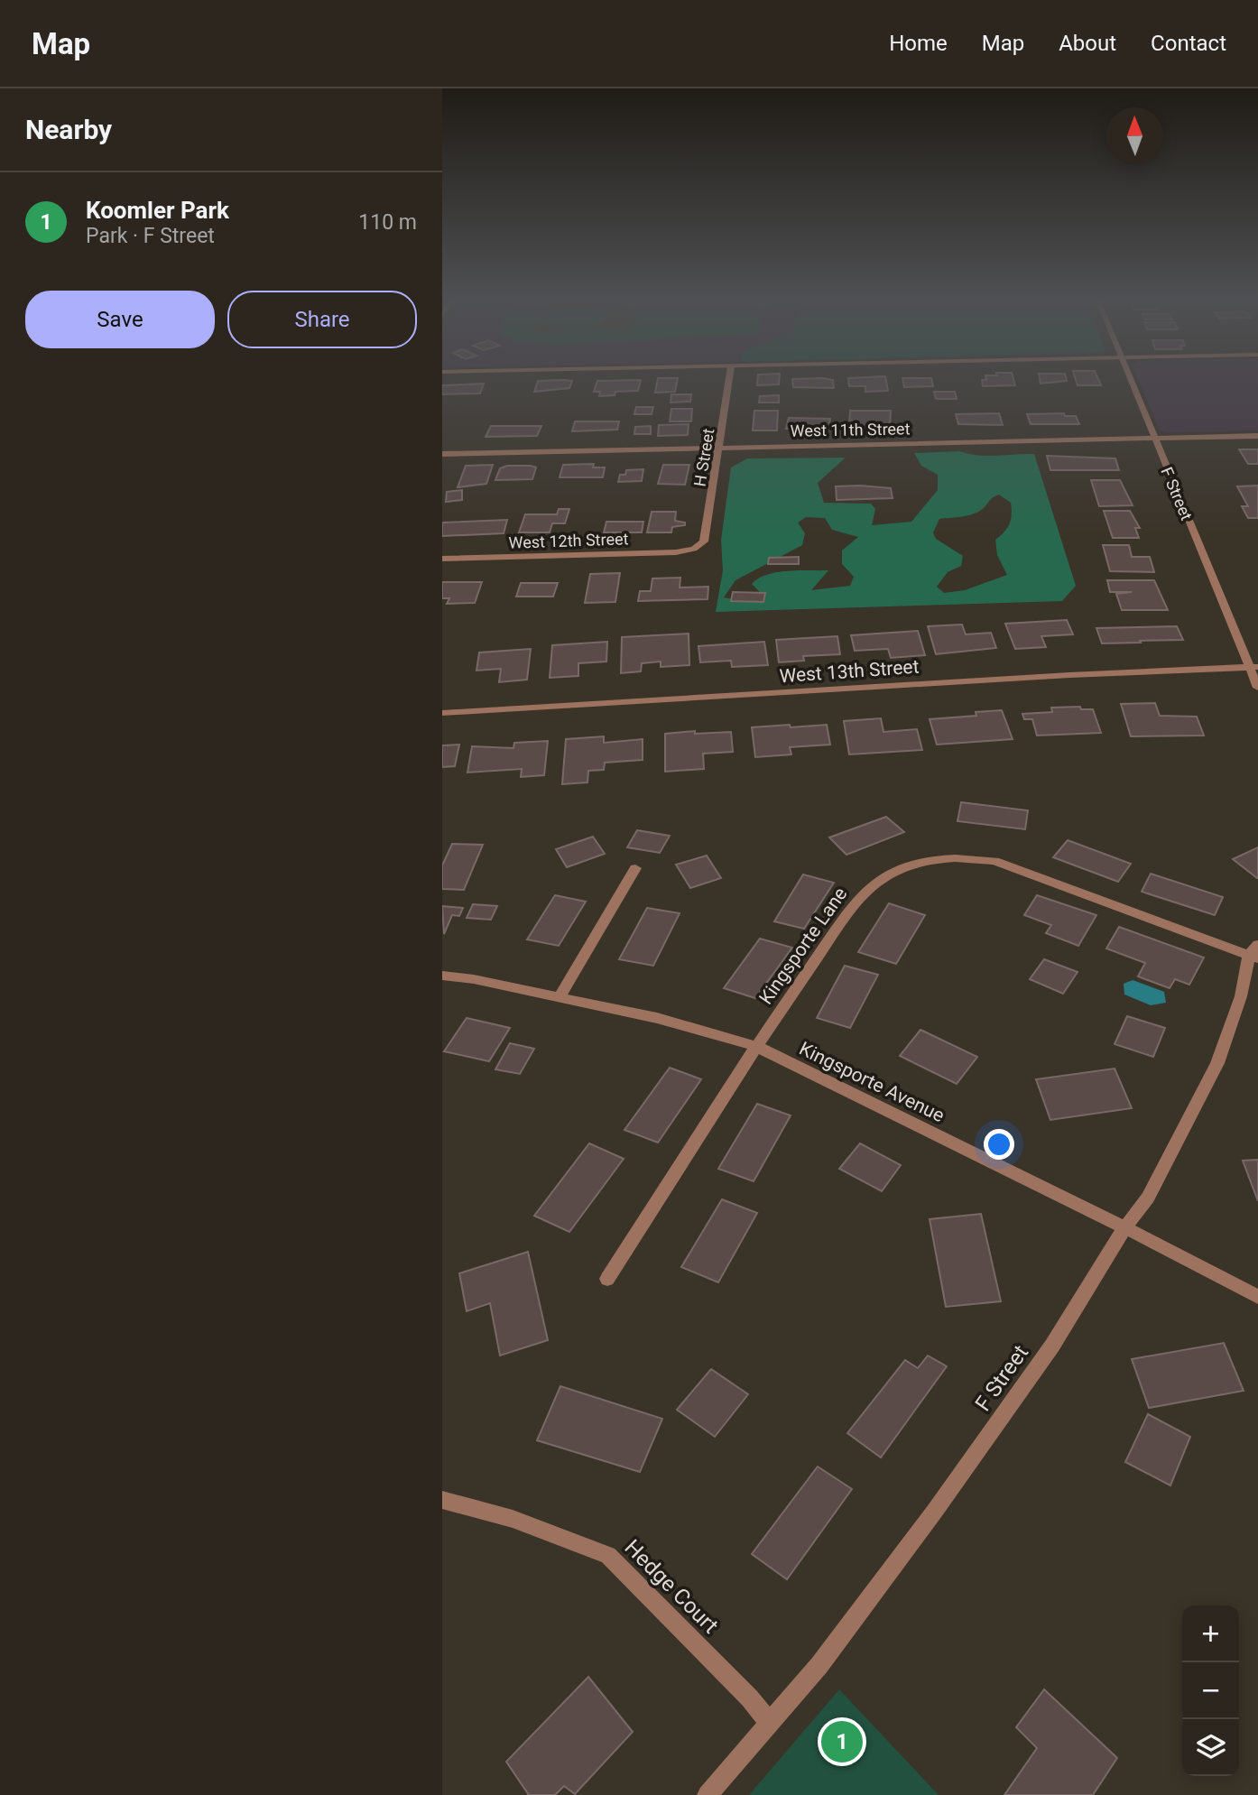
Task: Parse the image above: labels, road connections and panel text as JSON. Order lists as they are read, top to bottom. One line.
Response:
{"streets":{"street":["West 11th Street","H Street","F Street","West 12th Street","West 13th Street","Kingsporte Lane","Kingsporte Avenue","Hedge Court"]},"crossings":[["West 11th Street","H Street"],["West 11th Street","F Street"],["H Street","West 12th Street"],["F Street","West 13th Street"],["F Street","Kingsporte Lane"],["F Street","Kingsporte Avenue"],["F Street","Hedge Court"],["Kingsporte Lane","Kingsporte Avenue"]],"north":"top","page":{"header":"Map","nav":["Home","Map","About","Contact"],"heading":"Nearby","list":[{"mark":"1","name":"Koomler Park","note":"Park · F Street","value":"110 m"}],"buttons":["Save","Share"],"map_buttons":["+","−"],"pins":"1"}}
